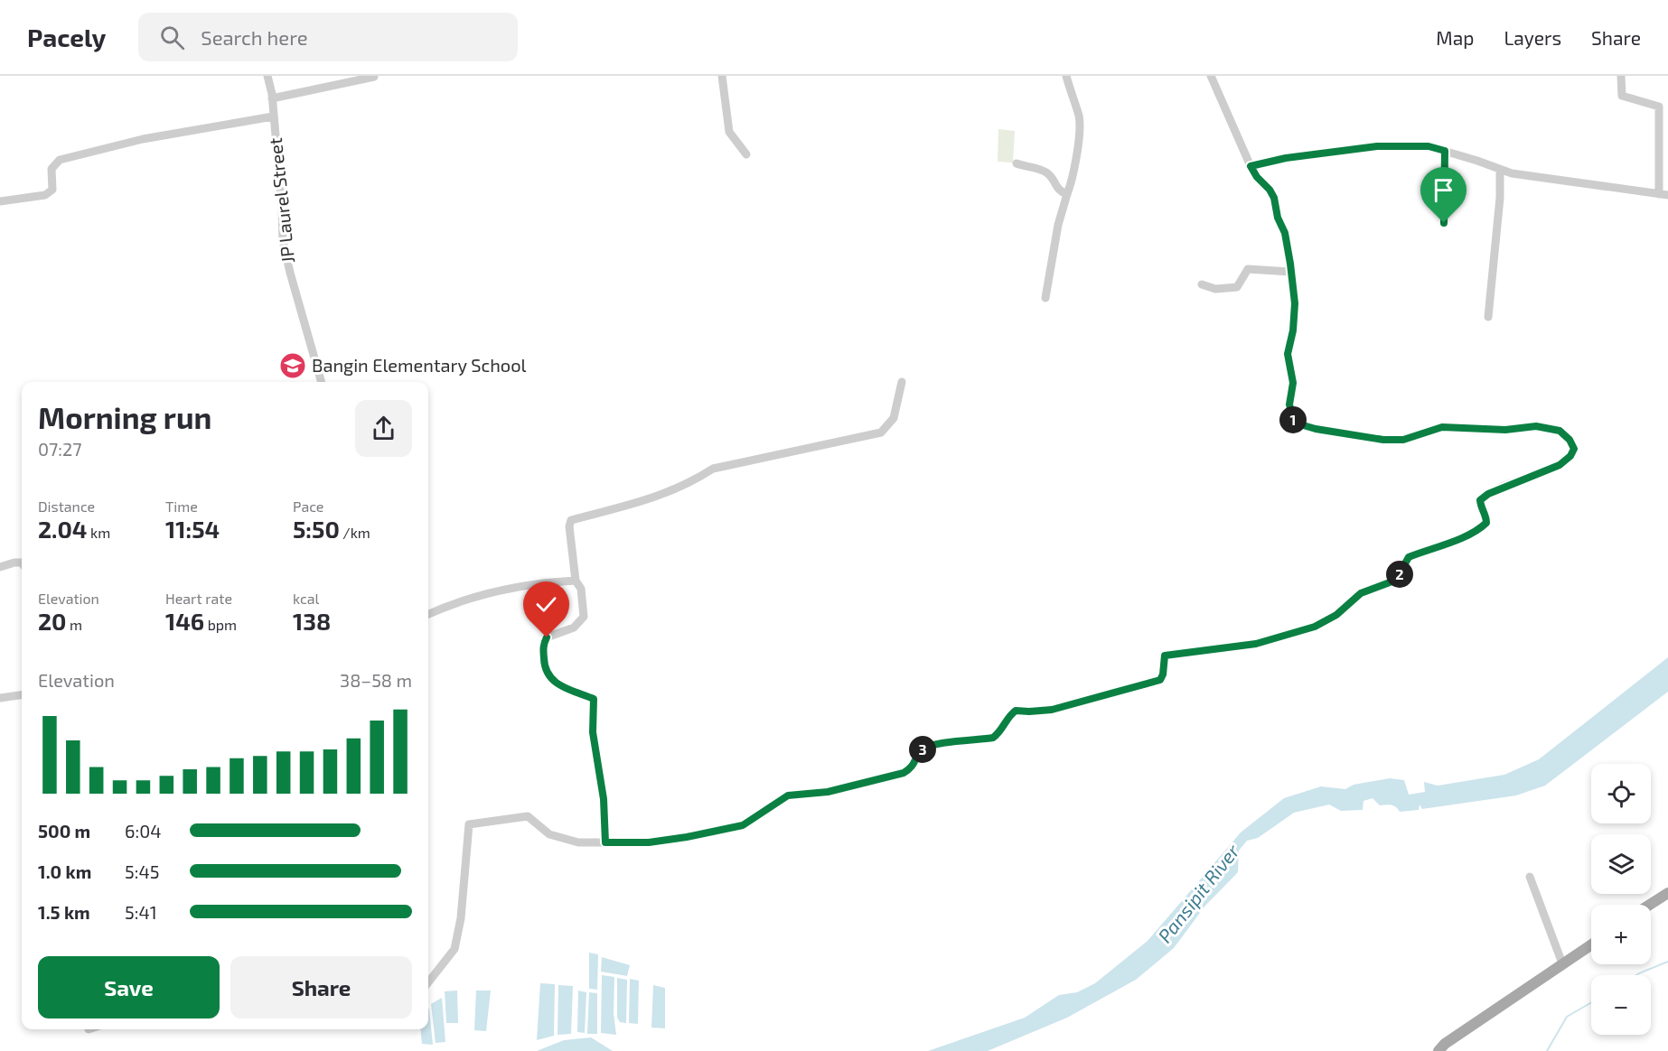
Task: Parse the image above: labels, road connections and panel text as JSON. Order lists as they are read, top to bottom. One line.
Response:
{"streets":{"street":["JP Laurel Street"]},"water":["Pansipit River"],"places":{"school or university":["Bangin Elementary School"]},"page":{"header":"Pacely","search":"Search here","nav":["Map","Layers","Share"],"heading":["Morning run","07:27"],"pins":["1","2","3"],"stats":[["Distance","2.04 km"],["Time","11:54"],["Pace","5:50 /km"],["Elevation","20 m"],["Heart rate","146 bpm"],["kcal","138"]],"chart":["Elevation","38–58 m"],"map_buttons":["+","−"],"list":[{"name":"500 m","note":"6:04"},{"name":"1.0 km","note":"5:45"},{"name":"1.5 km","note":"5:41"}],"buttons":["Save","Share"]}}
